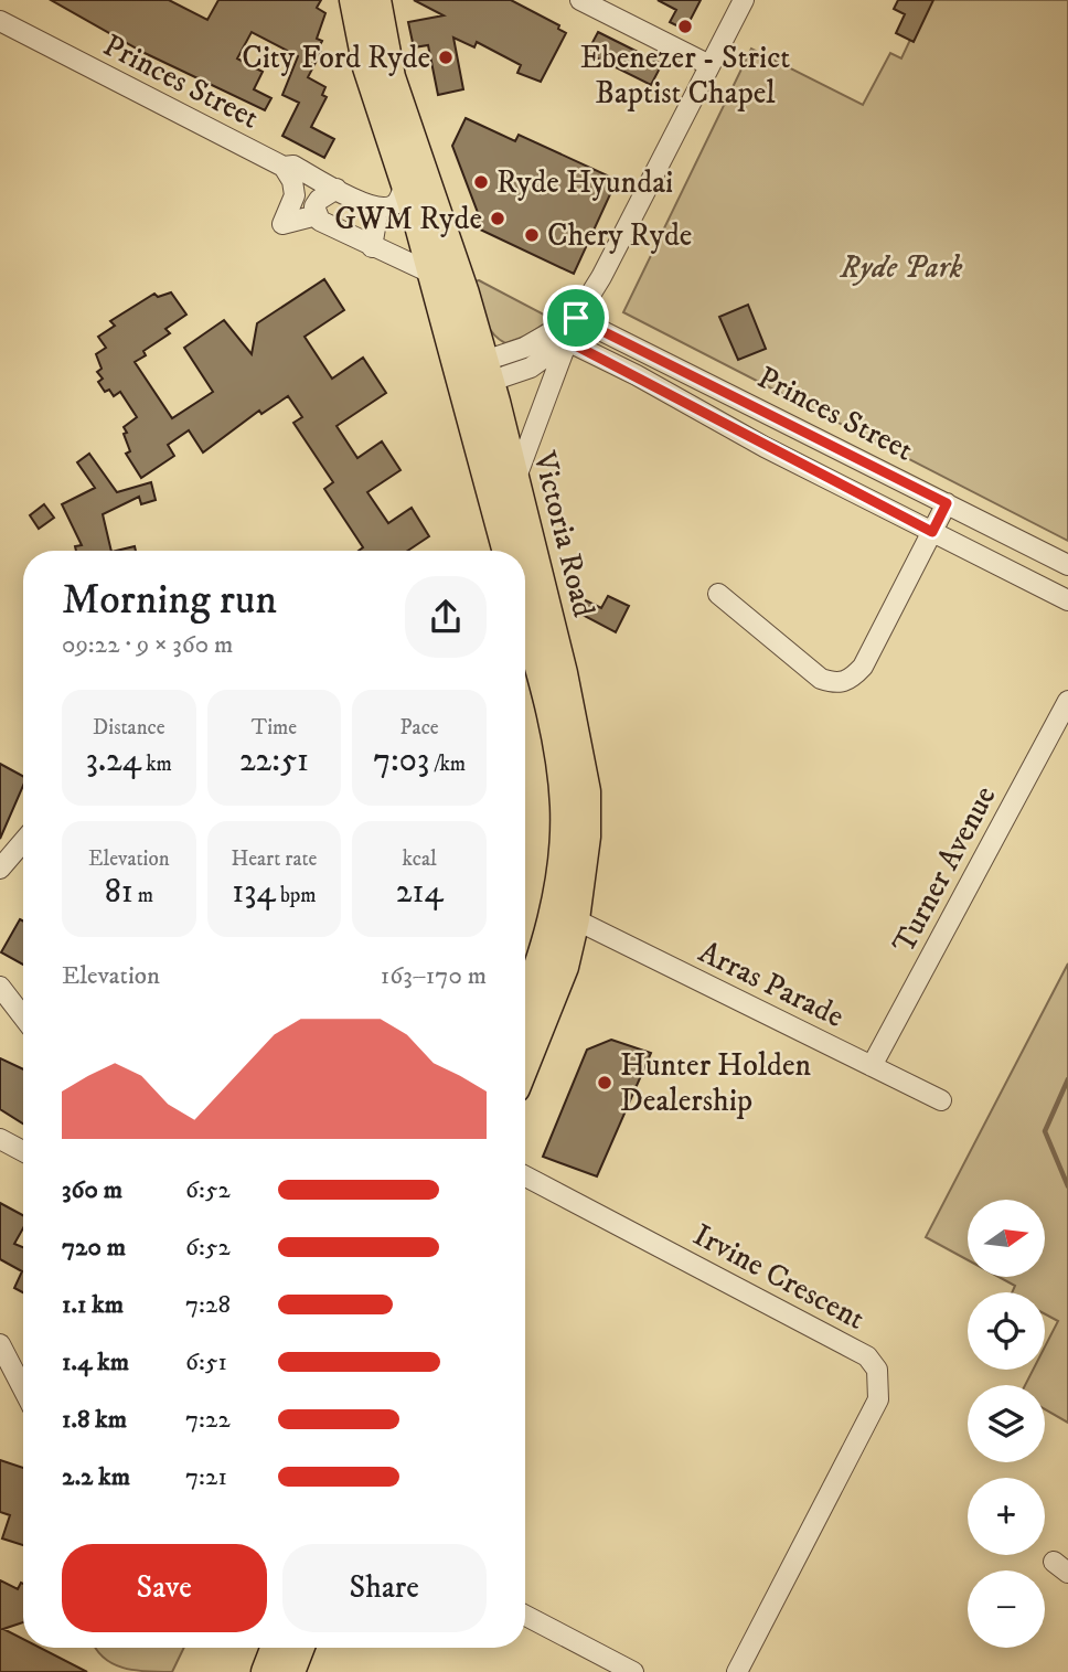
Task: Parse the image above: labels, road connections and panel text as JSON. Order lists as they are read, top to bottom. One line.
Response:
{"streets":{"highway":["Victoria Road"],"street":["Princes Street","Turner Avenue","Arras Parade","Irvine Crescent"]},"crossings":[["Victoria Road","Arras Parade"],["Turner Avenue","Arras Parade"]],"parks":["Ryde Park"],"places":["Ebenezer - Strict Baptist Chapel","City Ford Ryde","Ryde Hyundai","GWM Ryde","Chery Ryde","Hunter Holden Dealership"],"north":"right","page":{"heading":["Morning run","09:22 · 9 × 360 m"],"stats":[["Distance","3.24 km"],["Time","22:51"],["Pace","7:03 /km"],["Elevation","81 m"],["Heart rate","134 bpm"],["kcal","214"]],"chart":["Elevation","163–170 m"],"list":[{"name":"360 m","note":"6:52"},{"name":"720 m","note":"6:52"},{"name":"1.1 km","note":"7:28"},{"name":"1.4 km","note":"6:51"},{"name":"1.8 km","note":"7:22"},{"name":"2.2 km","note":"7:21"}],"map_buttons":["+","−"],"buttons":["Save","Share"]}}
